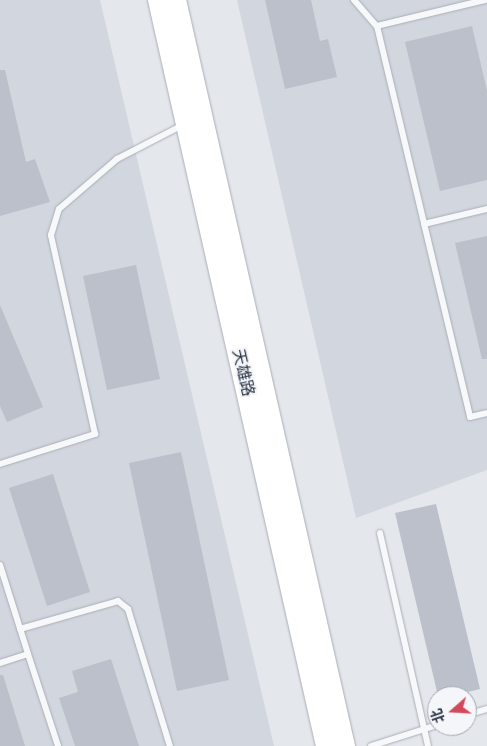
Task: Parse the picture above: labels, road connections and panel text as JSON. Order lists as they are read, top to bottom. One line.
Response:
{"streets":{"main road":["天雄路"]},"north":"left"}
